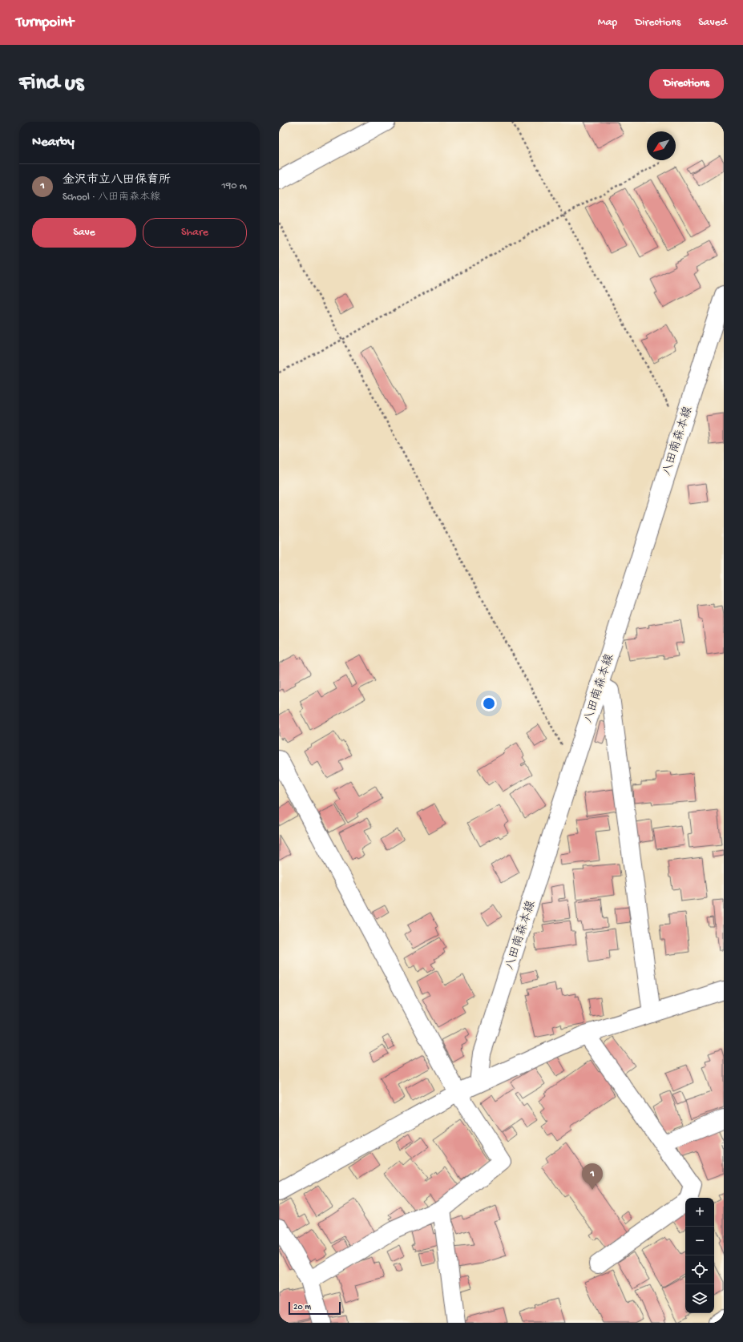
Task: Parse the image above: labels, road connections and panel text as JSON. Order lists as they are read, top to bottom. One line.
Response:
{"streets":{"street":["八田南森本線"]},"scale_bar":"20 m","north":"bottom left","page":{"header":"Turnpoint","nav":["Map","Directions","Saved"],"buttons":["Directions",["Save","Share"]],"title":"Find us","heading":"Nearby","list":[{"mark":"1","name":"金沢市立八田保育所","note":"School · 八田南森本線","value":"190 m"}],"pins":"1","map_buttons":["+","−"],"scale":"20 m"}}
